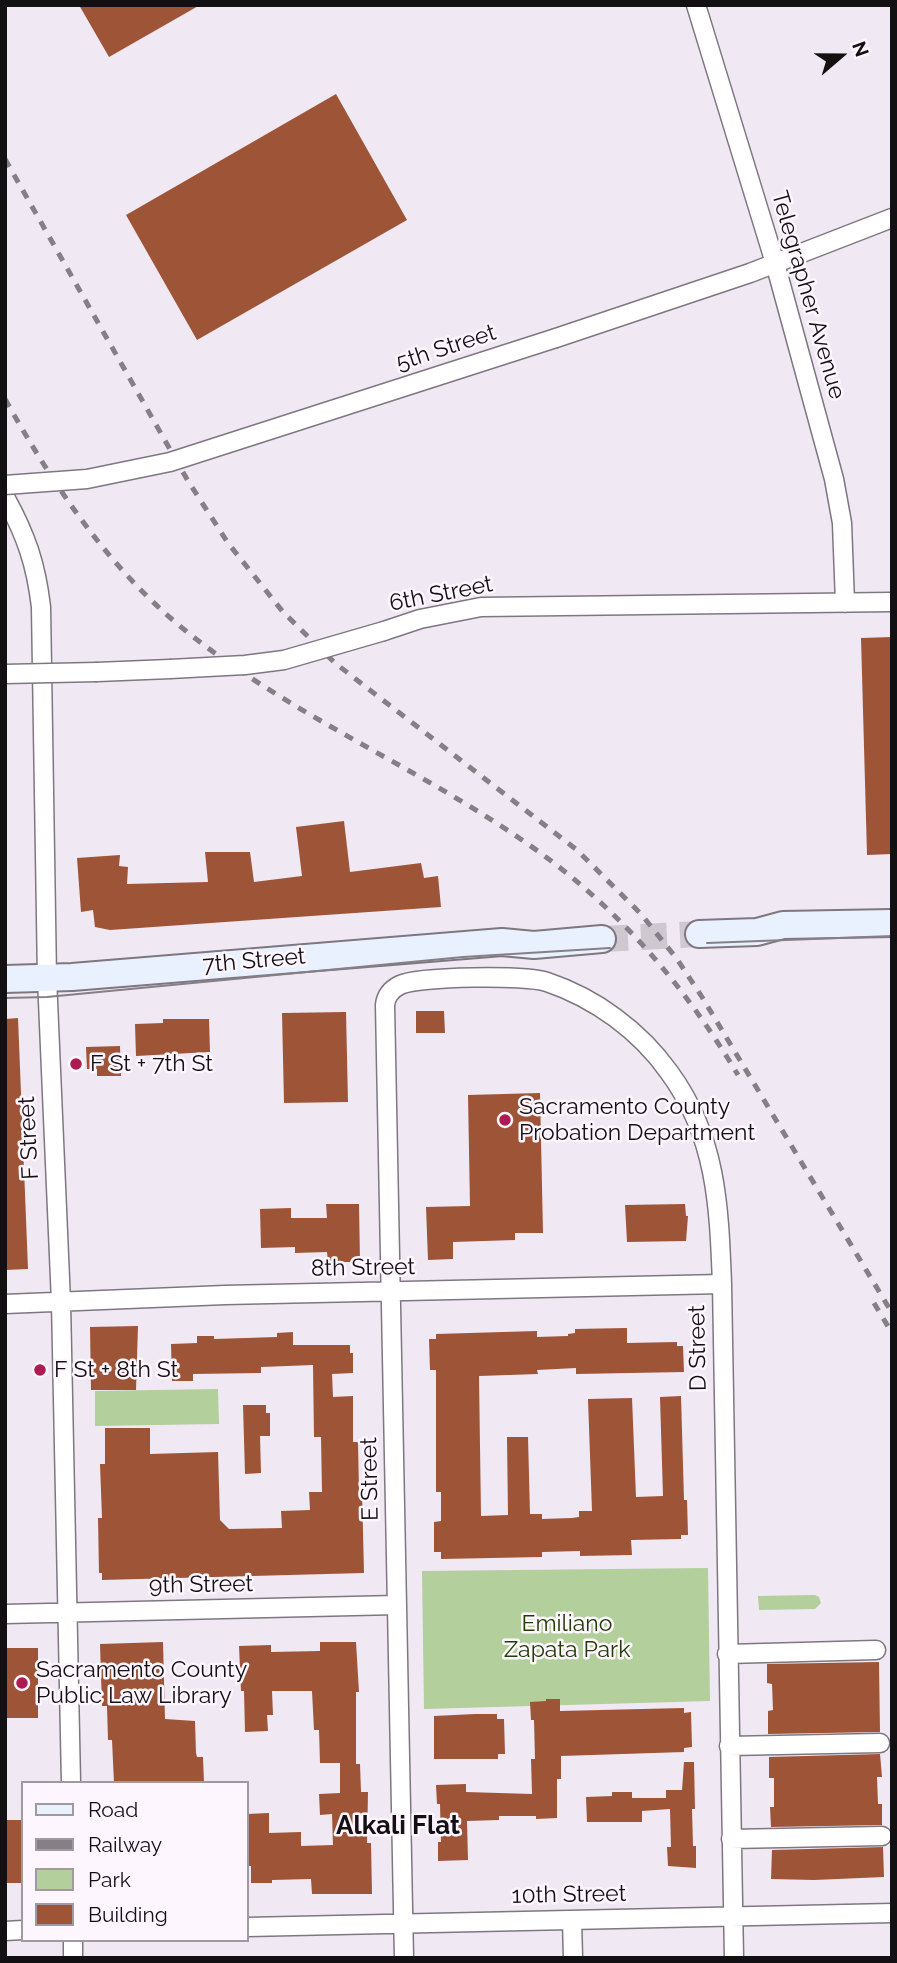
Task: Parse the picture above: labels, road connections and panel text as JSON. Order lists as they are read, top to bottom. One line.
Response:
{"streets":{"main road":["7th Street"],"street":["Telegrapher Avenue","5th Street","6th Street","F Street","8th Street","D Street","E Street","9th Street","10th Street"]},"crossings":[["Telegrapher Avenue","5th Street"],["Telegrapher Avenue","6th Street"],["7th Street","F Street"],["F Street","8th Street"],["F Street","9th Street"],["8th Street","D Street"],["8th Street","E Street"],["D Street","E Street"],["D Street","10th Street"],["E Street","9th Street"],["E Street","10th Street"]],"districts":["Alkali Flat"],"parks":["Emiliano Zapata Park"],"places":["F St + 7th St","Sacramento County Probation Department","F St + 8th St","Sacramento County Public Law Library"],"legend":["Road","Railway","Park","Building"],"north":"right"}
